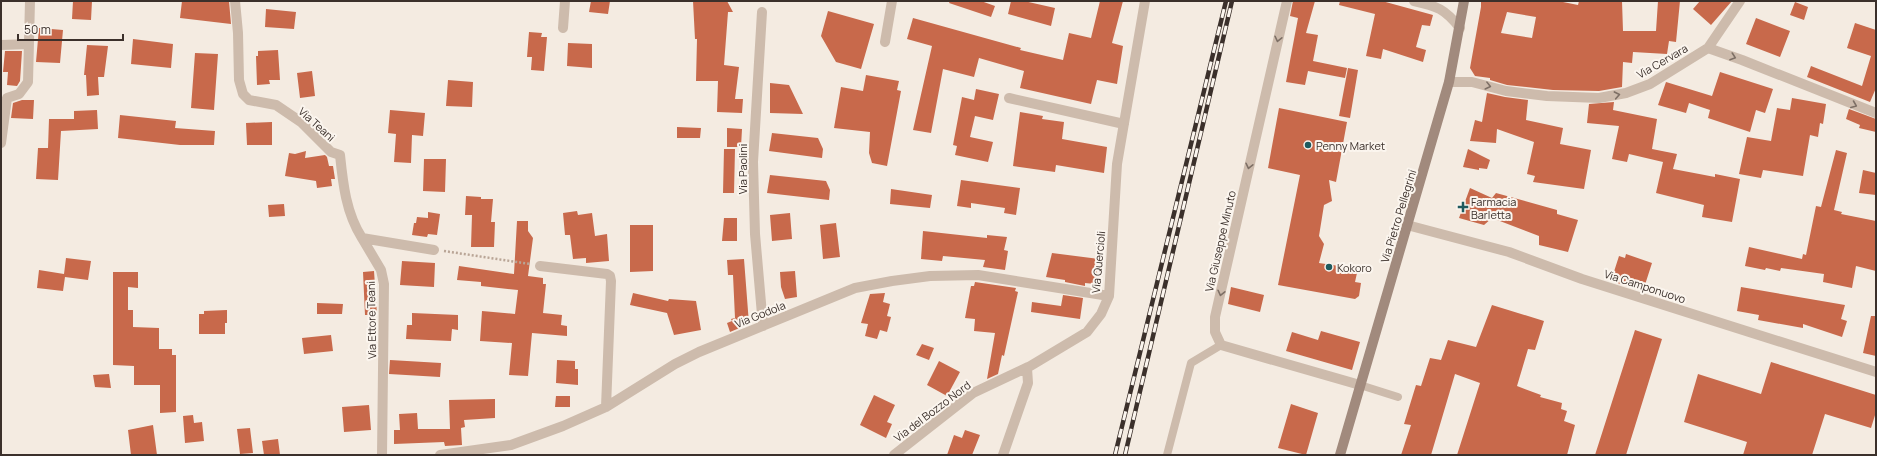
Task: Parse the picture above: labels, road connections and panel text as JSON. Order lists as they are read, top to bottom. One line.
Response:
{"streets":{"main road":["Via Pietro Pellegrini"],"street":["Via Cervara","Via Teani","Via Paolini","Via Giuseppe Minuto","Via Quercioli","Via Camponuovo","Via Godola","Via Ettore Teani","Via del Bozzo Nord"]},"crossings":[["Via Cervara","Via Pietro Pellegrini"],["Via Teani","Via Ettore Teani"],["Via Paolini","Via Godola"],["Via Pietro Pellegrini","Via Camponuovo"],["Via Quercioli","Via Godola"],["Via Quercioli","Via del Bozzo Nord"]],"one_way":["Via Cervara","Via Giuseppe Minuto"],"places":{"other":["Penny Market","Kokoro"],"health":["Farmacia Barletta"]},"scale_bar":"50 m"}
